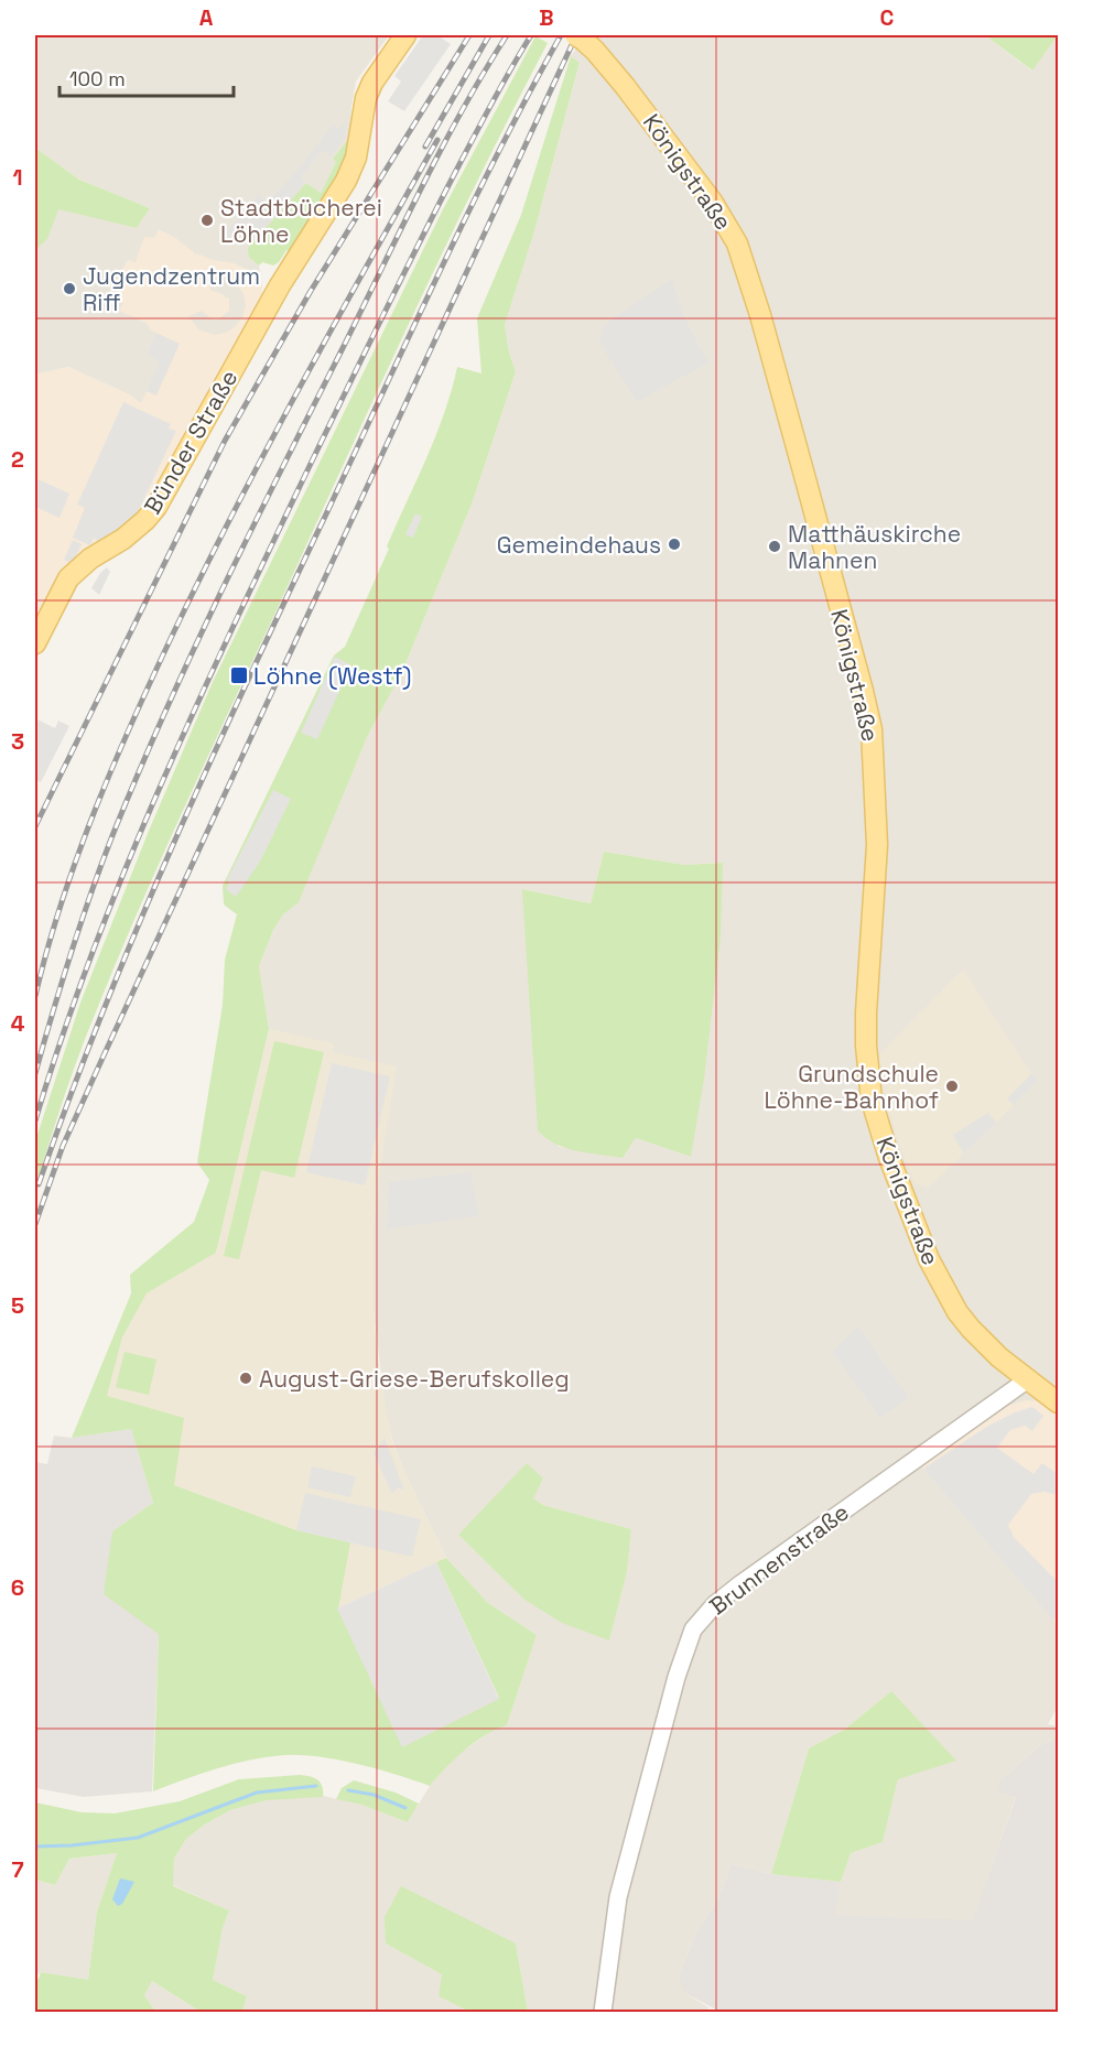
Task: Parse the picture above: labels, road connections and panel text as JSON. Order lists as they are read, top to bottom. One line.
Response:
{"streets":{"main road":["Königstraße","Bünder Straße"],"street":["Brunnenstraße"]},"crossings":[["Königstraße","Brunnenstraße"]],"places":{"other":["Stadtbücherei Löhne","Jugendzentrum Riff","Gemeindehaus","Matthäuskirche Mahnen","Grundschule Löhne-Bahnhof","August-Griese-Berufskolleg"],"transit":["Löhne (Westf)"]},"scale_bar":"100 m","grid":{"columns":["A","B","C"],"rows":["1","2","3","4","5","6","7"]}}
